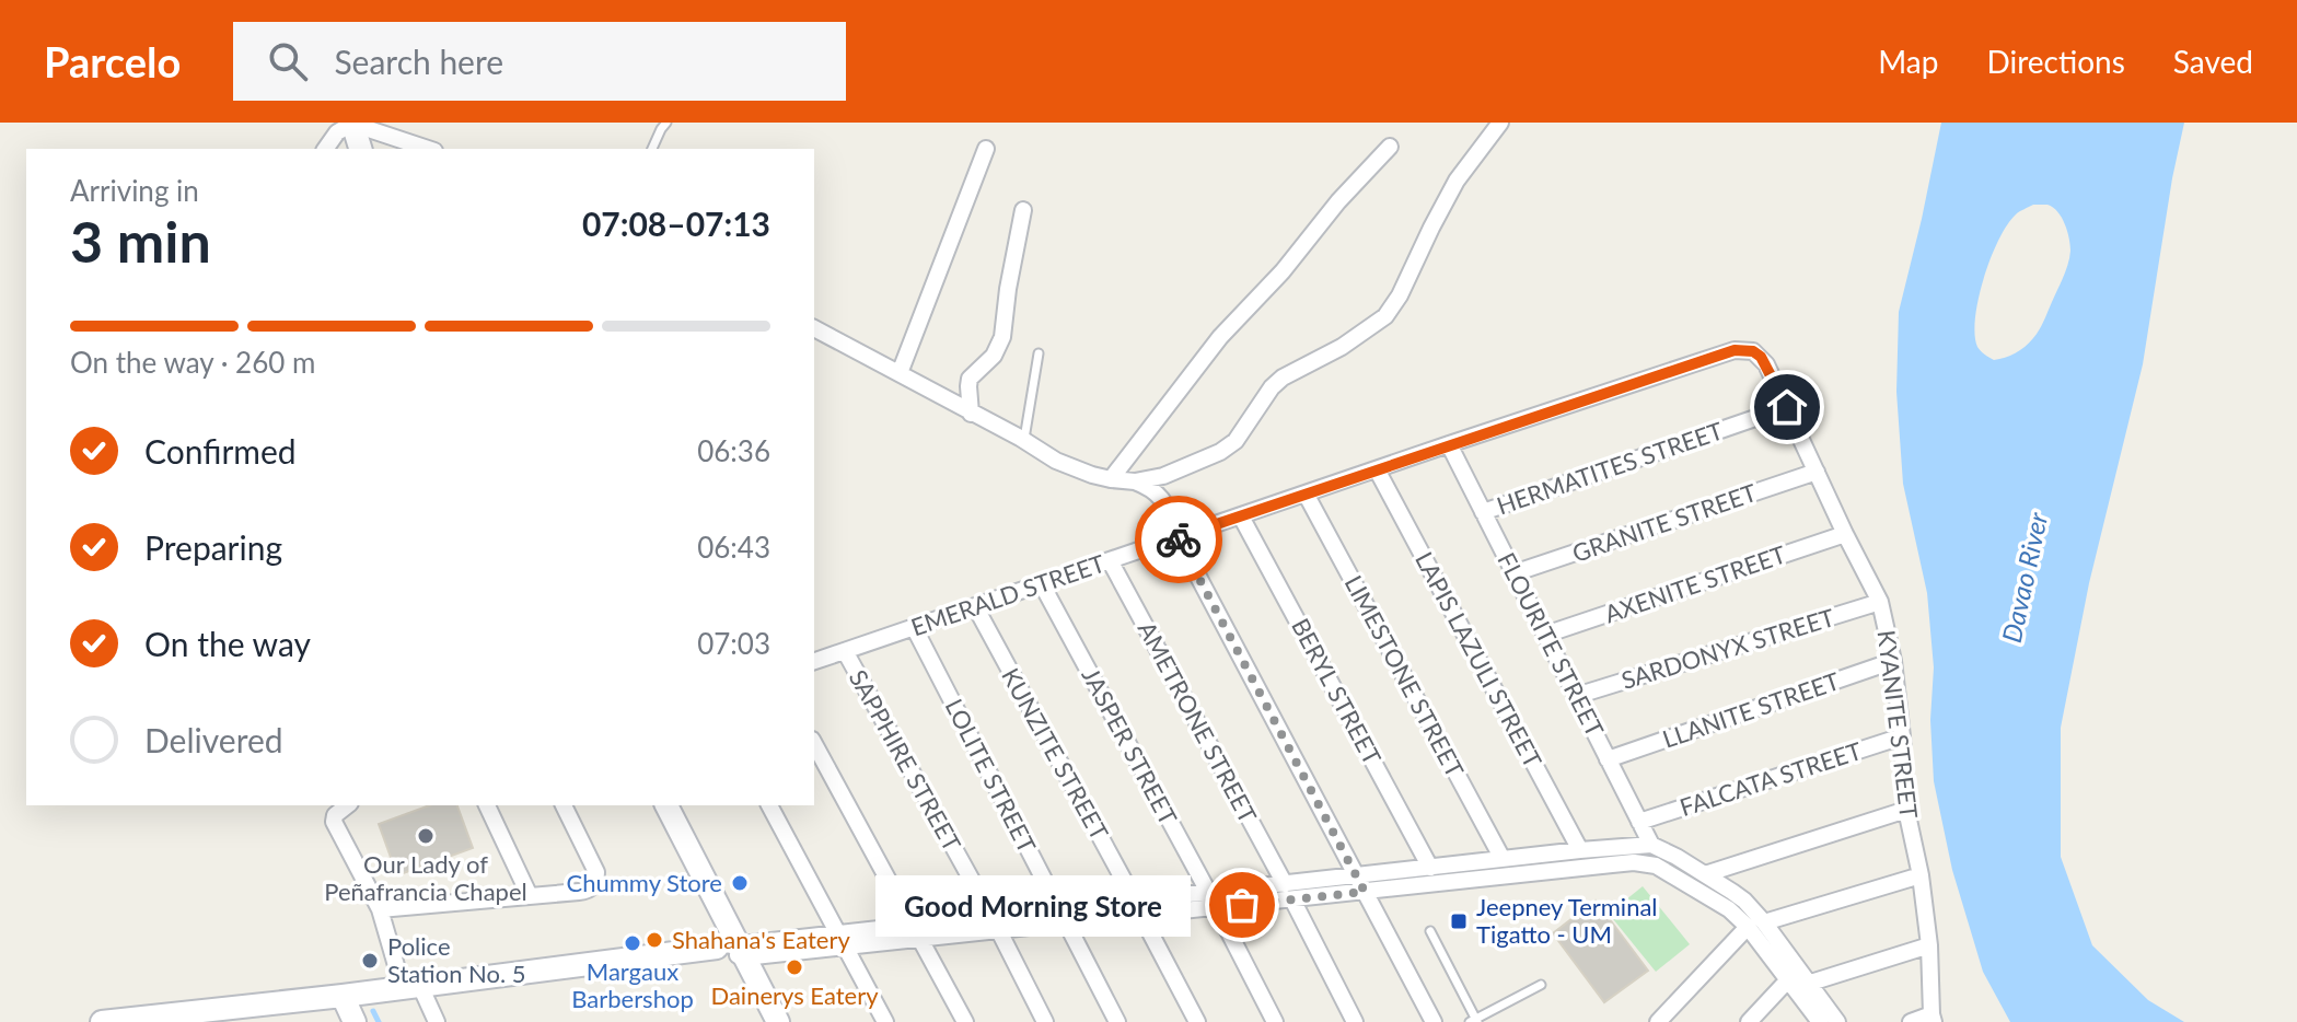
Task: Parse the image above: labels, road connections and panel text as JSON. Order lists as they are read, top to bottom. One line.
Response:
{"streets":{"street":["HERMATITES STREET","GRANITE STREET","AXENITE STREET","EMERALD STREET","FLOURITE STREET","SARDONYX STREET","LAPIS LAZULI STREET","LIMESTONE STREET","BERYL STREET","LLANITE STREET","AMETRONE STREET","KYANITE STREET","JASPER STREET","KUNZITE STREET","SAPPHIRE STREET","LOLITE STREET","FALCATA STREET"]},"crossings":[["HERMATITES STREET","FLOURITE STREET"],["HERMATITES STREET","KYANITE STREET"],["GRANITE STREET","FLOURITE STREET"],["GRANITE STREET","KYANITE STREET"],["AXENITE STREET","FLOURITE STREET"],["AXENITE STREET","KYANITE STREET"],["EMERALD STREET","FLOURITE STREET"],["EMERALD STREET","LAPIS LAZULI STREET"],["EMERALD STREET","LIMESTONE STREET"],["EMERALD STREET","BERYL STREET"],["EMERALD STREET","AMETRONE STREET"],["EMERALD STREET","KYANITE STREET"],["EMERALD STREET","JASPER STREET"],["EMERALD STREET","KUNZITE STREET"],["EMERALD STREET","SAPPHIRE STREET"],["EMERALD STREET","LOLITE STREET"],["FLOURITE STREET","SARDONYX STREET"],["FLOURITE STREET","LLANITE STREET"],["FLOURITE STREET","FALCATA STREET"],["SARDONYX STREET","KYANITE STREET"],["LLANITE STREET","KYANITE STREET"],["KYANITE STREET","FALCATA STREET"]],"water":["Davao River"],"places":{"other":["Our Lady of Peñafrancia Chapel","Chummy Store","Good Morning Store","Shahana's Eatery","Margaux Barbershop","Police Station No. 5","Dainerys Eatery"],"transit":["Jeepney Terminal Tigatto - UM"]},"page":{"header":"Parcelo","search":"Search here","nav":["Map","Directions","Saved"],"heading":["3 min","Arriving in","07:08–07:13"],"bar":"On the way · 260 m","list":[["Confirmed","06:36"],["Preparing","06:43"],["On the way","07:03"],"Delivered"],"bubble":"Good Morning Store"}}
